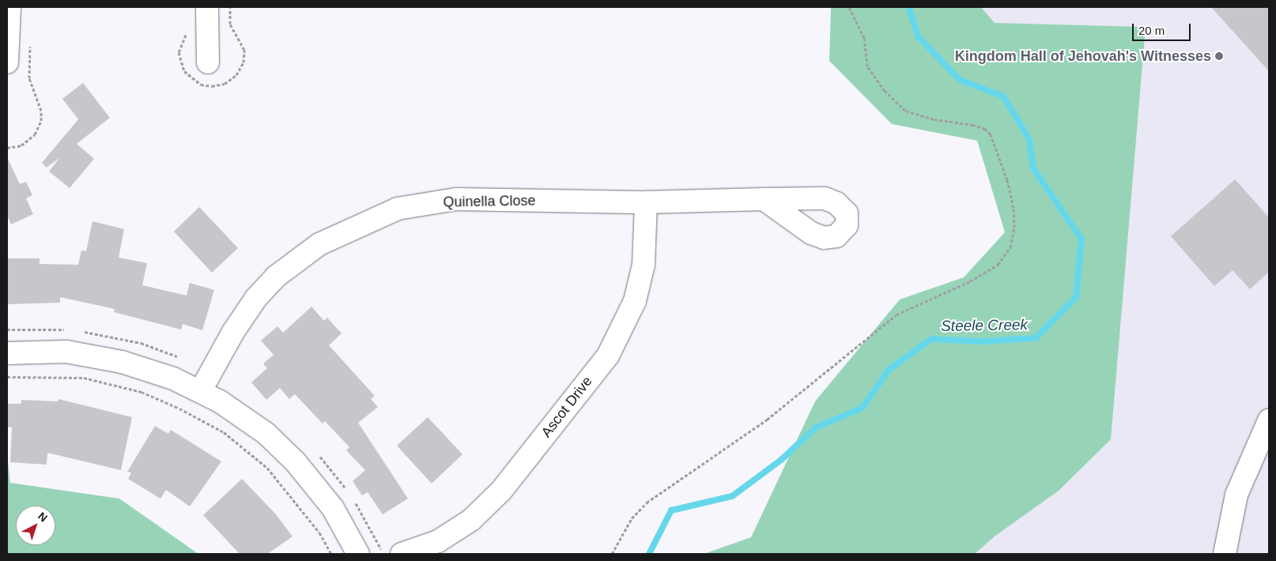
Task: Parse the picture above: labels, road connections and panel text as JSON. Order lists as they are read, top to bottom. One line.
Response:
{"streets":{"street":["Quinella Close","Ascot Drive"]},"crossings":[["Quinella Close","Ascot Drive"]],"water":["Steele Creek"],"places":["Kingdom Hall of Jehovah's Witnesses"],"scale_bar":"20 m","north":"top right"}
